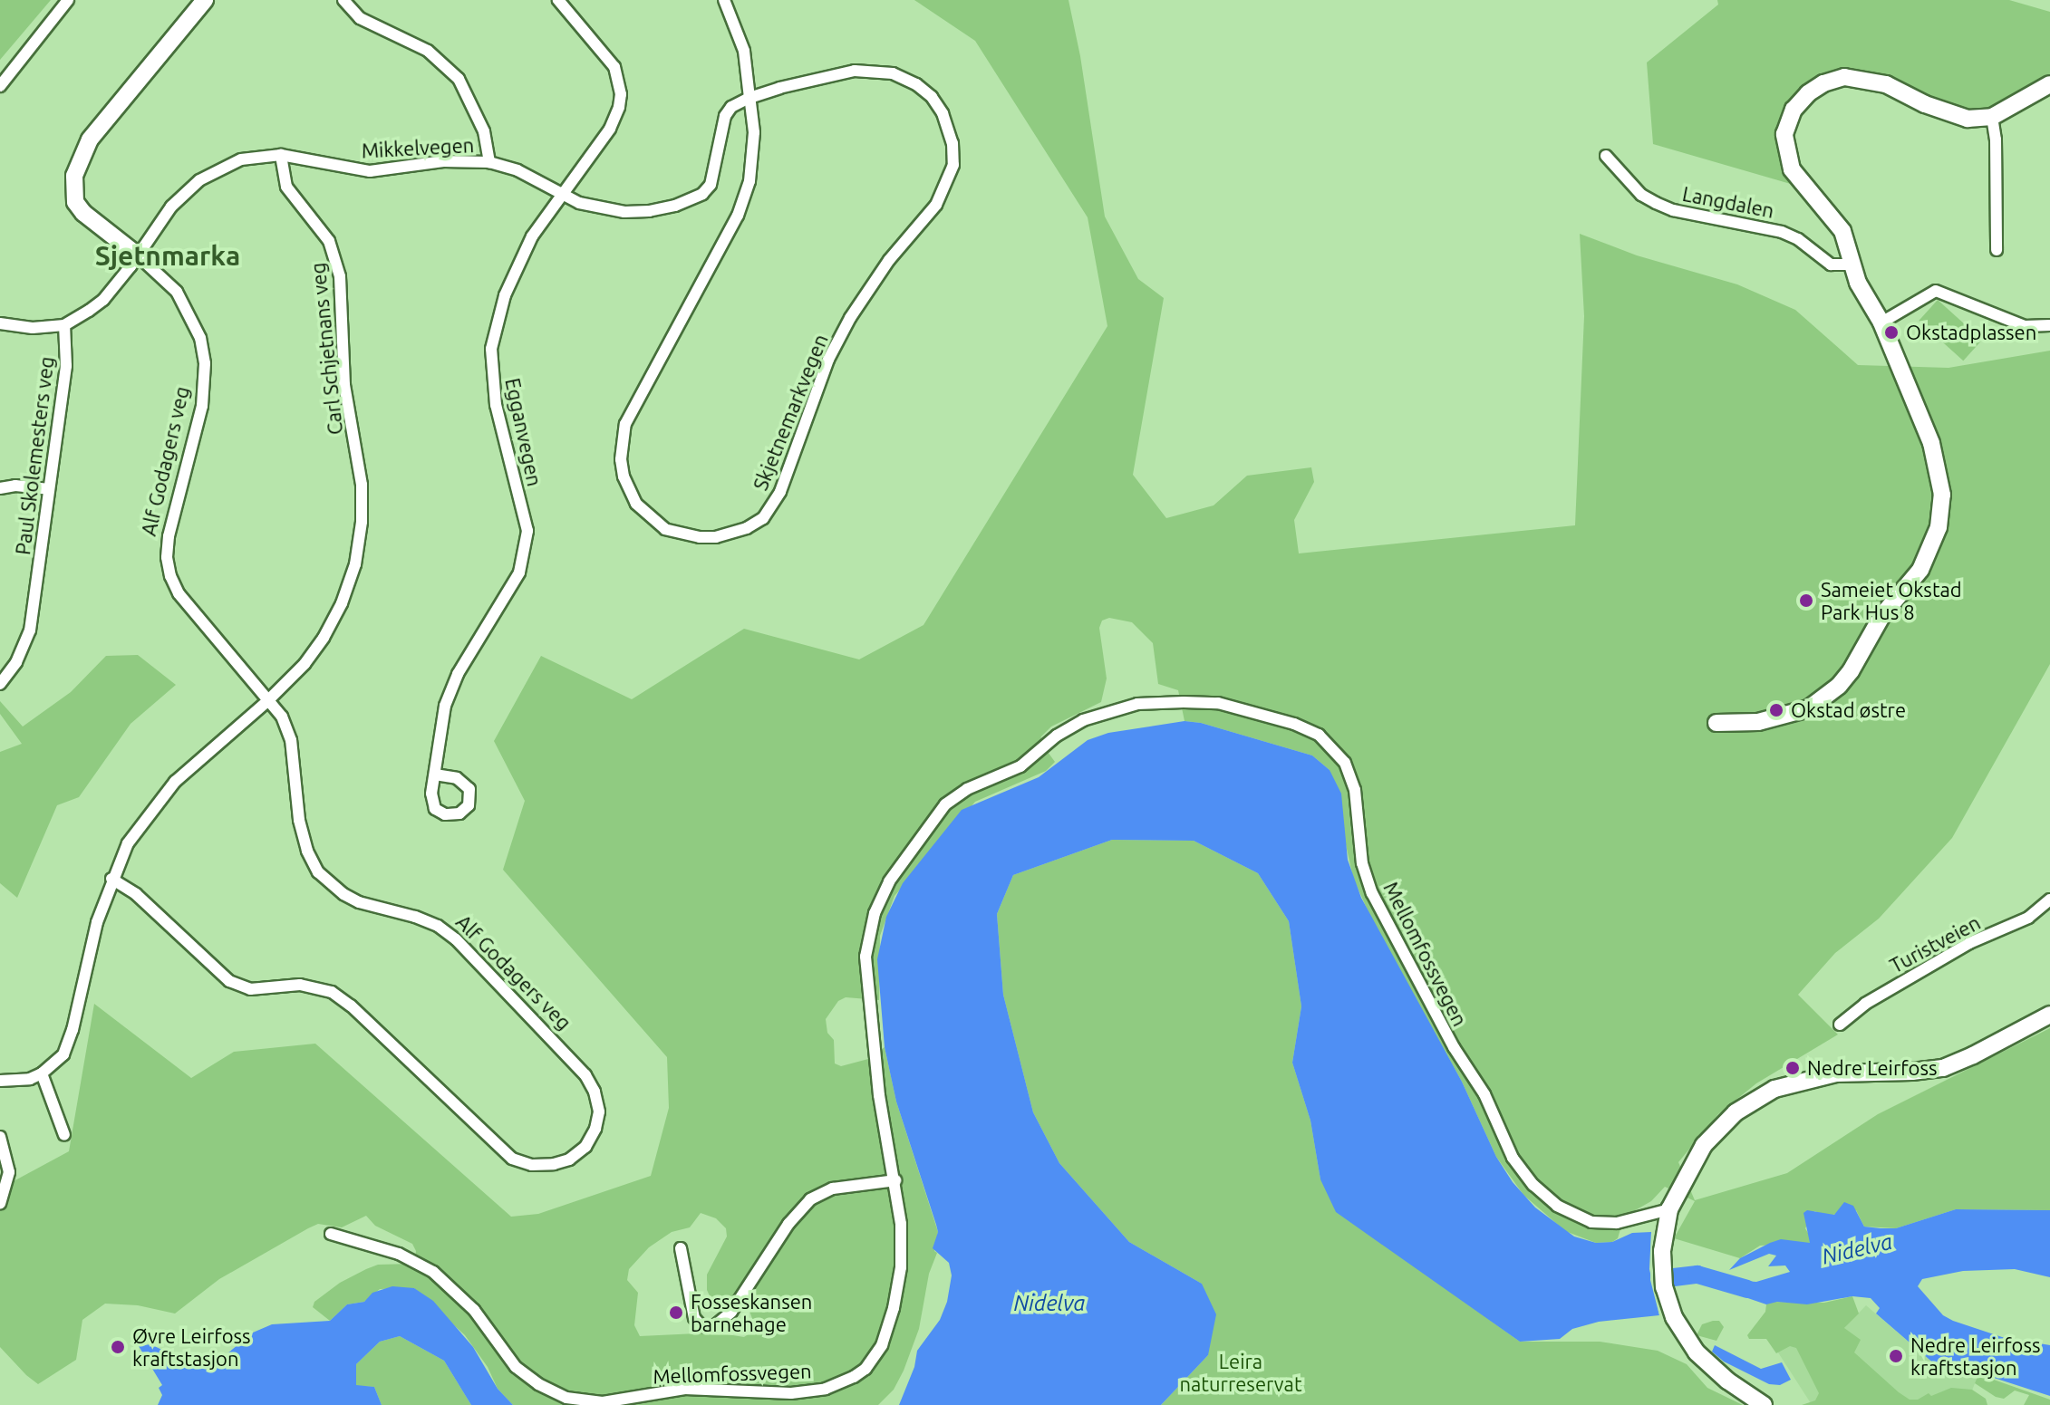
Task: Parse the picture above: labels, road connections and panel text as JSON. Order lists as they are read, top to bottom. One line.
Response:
{"streets":{"street":["Mikkelvegen","Langdalen","Carl Schjetnans veg","Skjetnemarkvegen","Egganvegen","Paul Skolemesters veg","Alf Godagers veg","Turistveien","Mellomfossvegen"]},"crossings":[["Mikkelvegen","Carl Schjetnans veg"],["Mikkelvegen","Skjetnemarkvegen"],["Mikkelvegen","Egganvegen"],["Mikkelvegen","Alf Godagers veg"],["Carl Schjetnans veg","Alf Godagers veg"]],"districts":["Sjetnmarka"],"water":["Nidelva"],"parks":["Leira naturreservat"],"places":["Okstadplassen","Sameiet Okstad Park Hus 8","Okstad østre","Nedre Leirfoss","Fosseskansen barnehage","Øvre Leirfoss kraftstasjon","Nedre Leirfoss kraftstasjon"]}
